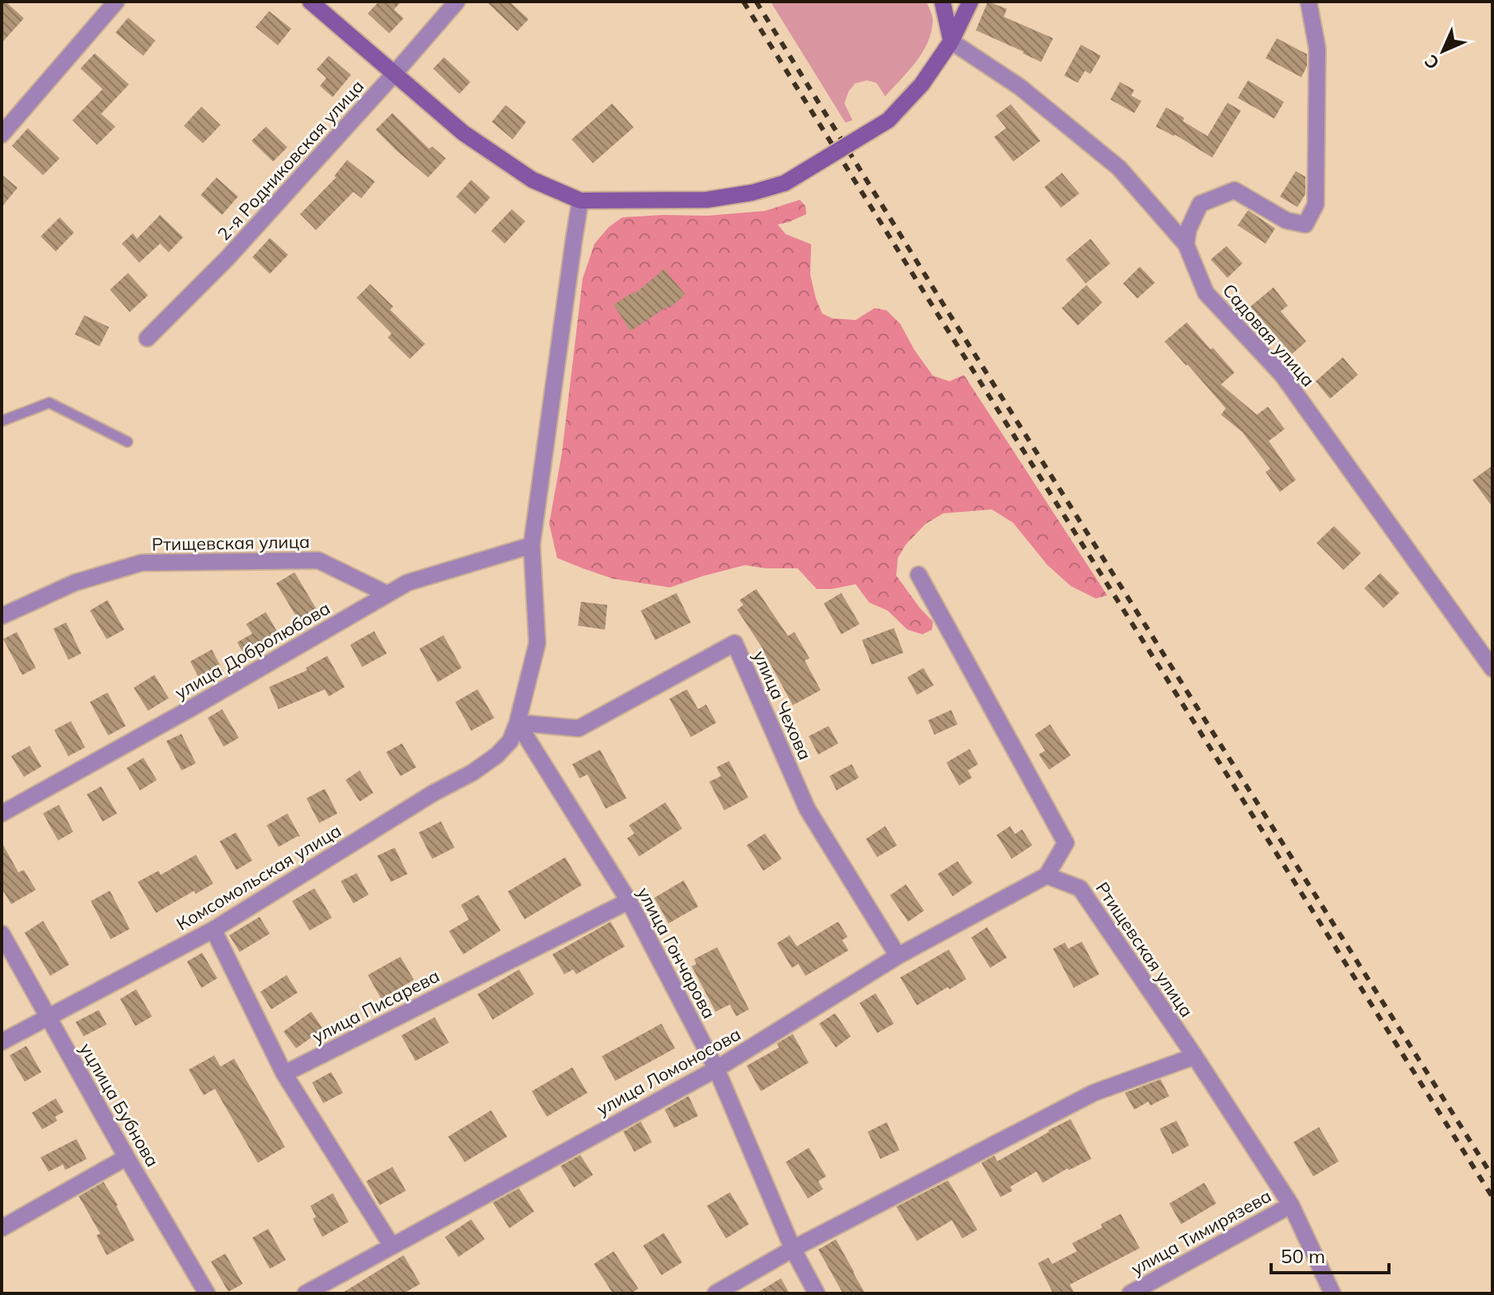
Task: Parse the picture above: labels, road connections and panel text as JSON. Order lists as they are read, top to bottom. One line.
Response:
{"streets":{"street":["2-я Родниковская улица","Садовая улица","Ртищевская улица","улица Добролюбова","улица Чехова","Комсомольская улица","улица Гончарова","улица Писарева","улица Ломоносова","уцлица Бубнова","улица Тимирязева"]},"crossings":[["Ртищевская улица","улица Добролюбова"],["Ртищевская улица","улица Ломоносова"],["Ртищевская улица","улица Тимирязева"],["улица Добролюбова","Комсомольская улица"],["улица Чехова","Комсомольская улица"],["улица Чехова","улица Гончарова"],["улица Чехова","улица Ломоносова"],["Комсомольская улица","улица Гончарова"],["Комсомольская улица","уцлица Бубнова"],["улица Гончарова","улица Писарева"],["улица Гончарова","улица Ломоносова"]],"scale_bar":"50 m","north":"bottom left"}
